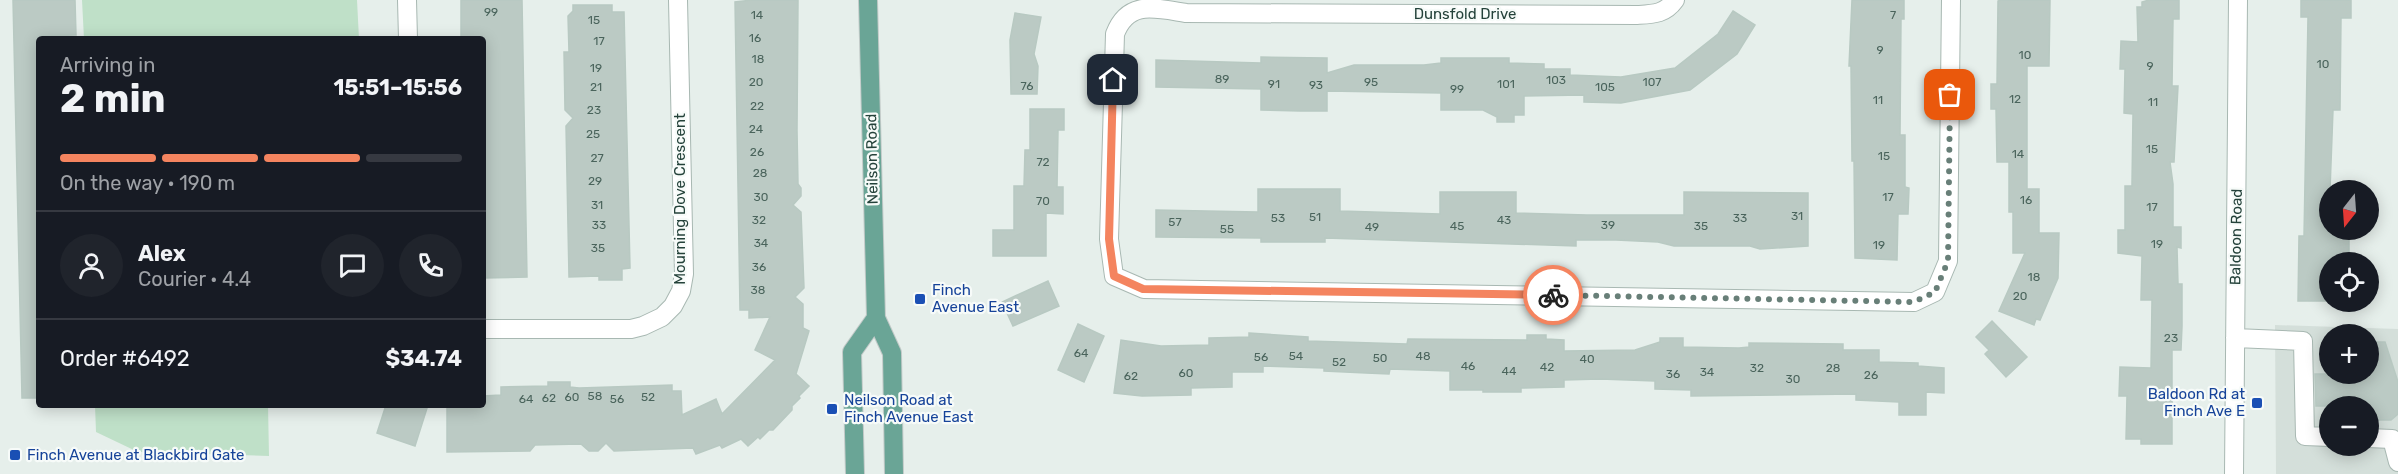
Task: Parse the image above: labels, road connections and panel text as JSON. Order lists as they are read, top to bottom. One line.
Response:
{"streets":{"main road":["Neilson Road"],"street":["Dunsfold Drive","Mourning Dove Crescent","Baldoon Road"]},"places":{"transit":["Finch Avenue East","Baldoon Rd at Finch Ave E","Neilson Road at Finch Avenue East","Finch Avenue at Blackbird Gate"]},"house_numbers":["99","14","7","15","16","17","9","10","18","10","9","19","89","103","20","95","107","91","101","93","76","21","105","99","12","11","11","22","23","24","25","15","26","14","15","27","72","28","29","30","17","16","70","31","17","31","51","53","33","32","43","57","33","39","45","35","49","55","34","19","19","35","36","18","38","20","23","64","54","48","56","50","40","52","46","42","32","28","44","34","60","36","26","62","30","58","60","52","62","64","56"],"north":"bottom","page":{"heading":["2 min","Arriving in","15:51–15:56"],"panel":["Alex","Courier · 4.4","Order #6492","$34.74"],"bar":"On the way · 190 m","map_buttons":["+","−"]}}
